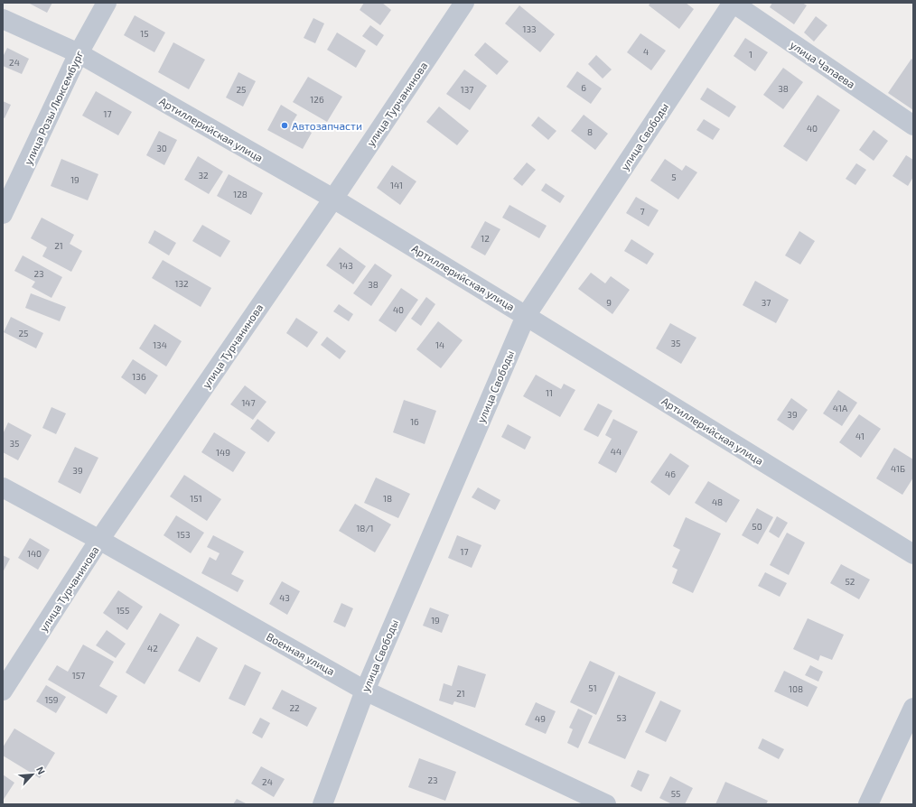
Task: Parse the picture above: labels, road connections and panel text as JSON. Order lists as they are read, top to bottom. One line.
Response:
{"streets":{"street":["улица Чапаева","улица Турчанинова","улица Розы Люксембург","Артиллерийская улица","улица Свободы","Военная улица"]},"crossings":[["улица Чапаева","улица Свободы"],["улица Турчанинова","Артиллерийская улица"],["улица Турчанинова","Военная улица"],["улица Розы Люксембург","Артиллерийская улица"],["Артиллерийская улица","улица Свободы"],["улица Свободы","Военная улица"]],"places":["Автозапчасти"],"house_numbers":["133","15","4","1","24","6","38","25","137","126","17","40","8","30","32","5","19","141","128","7","12","21","143","23","132","38","9","37","40","25","35","134","14","136","11","147","41А","39","16","41","35","44","149","41Б","39","46","151","18","48","50","18/1","153","17","140","52","43","155","19","42","157","51","108","21","159","22","53","49","23","24","55"],"north":"top right"}
